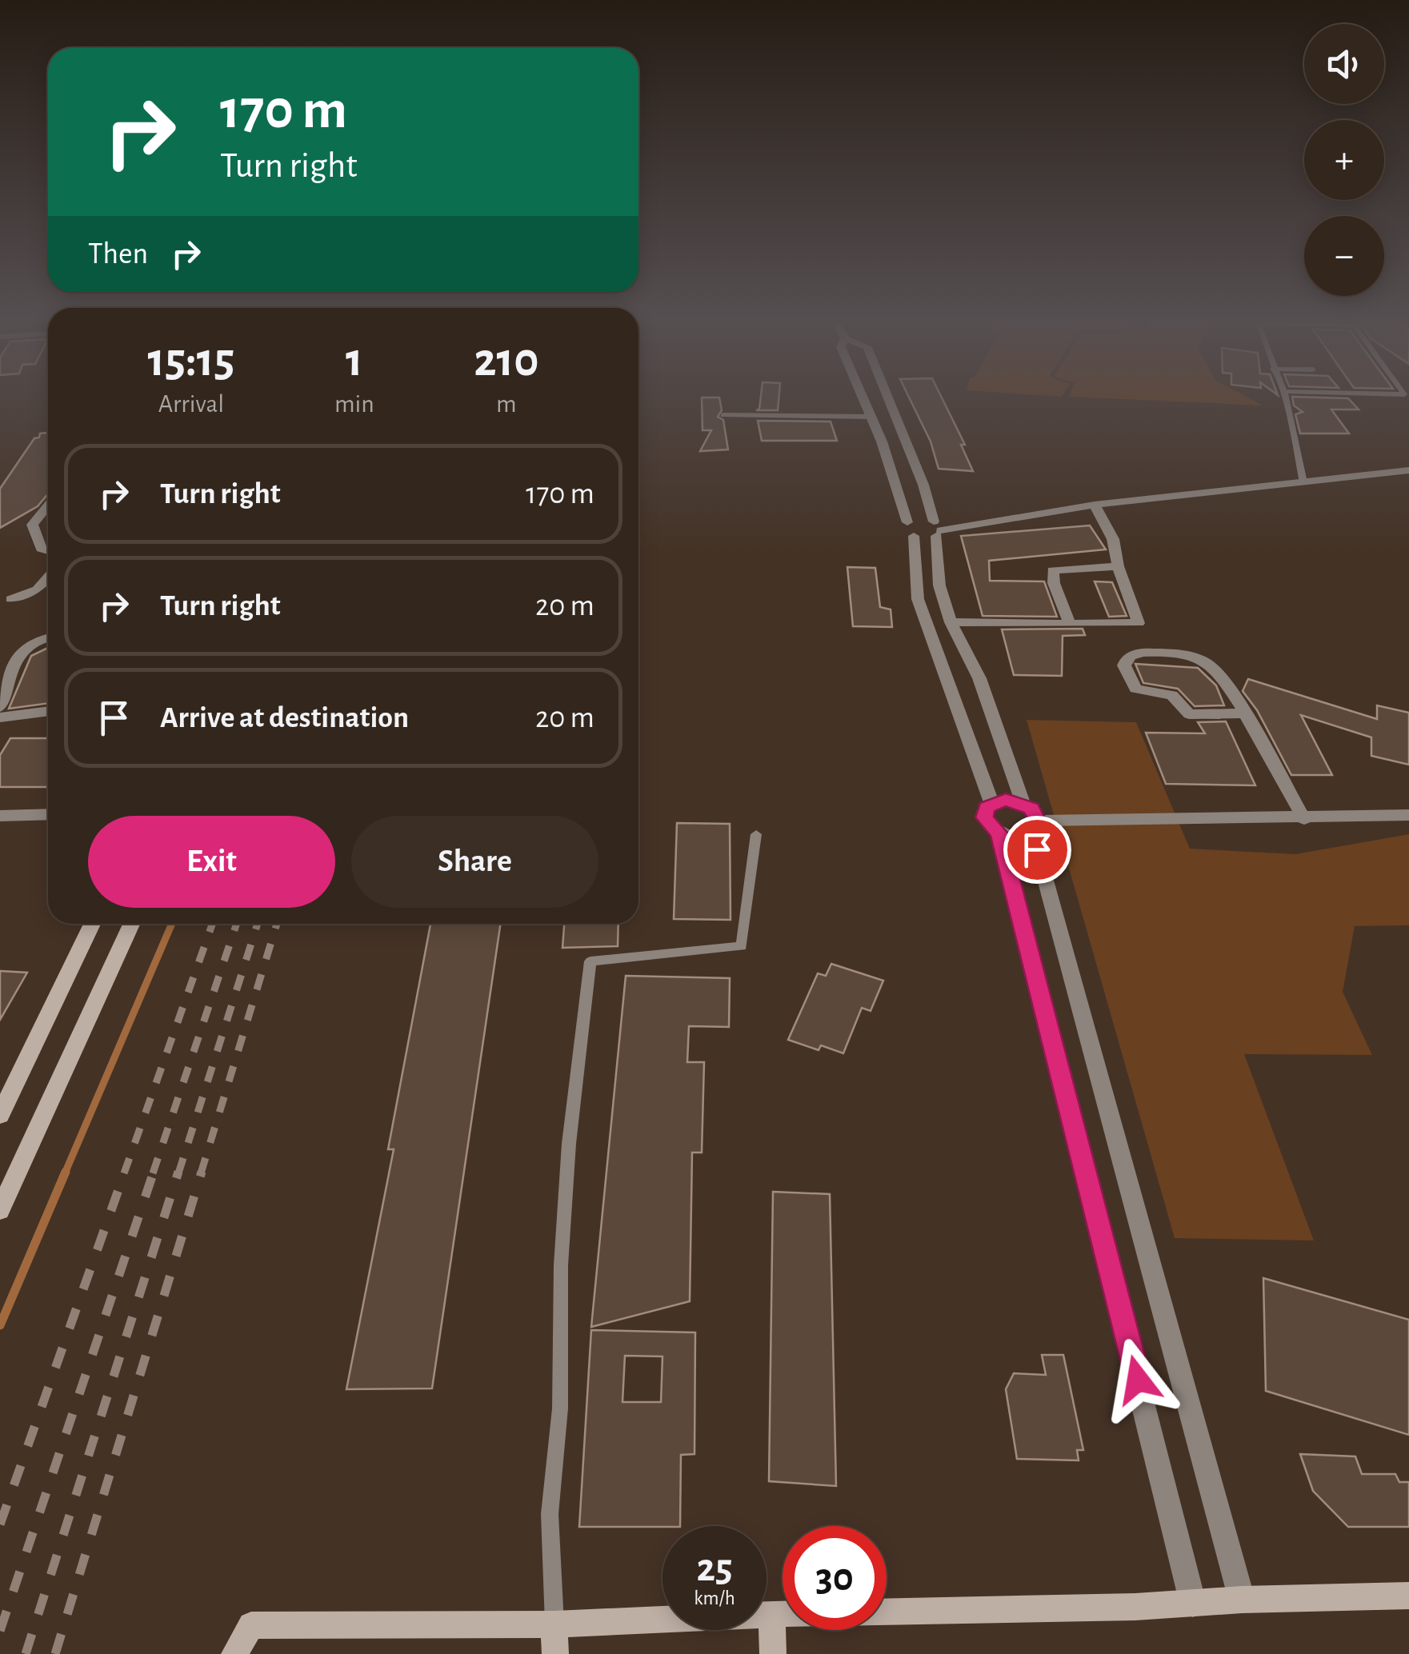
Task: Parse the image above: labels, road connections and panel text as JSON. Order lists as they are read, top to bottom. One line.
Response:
{"page":{"map_buttons":["+","−"],"turn":["170 m","Turn right"],"then":"Then","eta":["15:15","Arrival","1","min","210","m"],"list":[{"name":"Turn right","value":"170 m"},{"name":"Turn right","value":"20 m"},{"name":"Arrive at destination","value":"20 m"}],"buttons":["Exit","Share"],"speed":"25 km/h","limit":"30"}}
